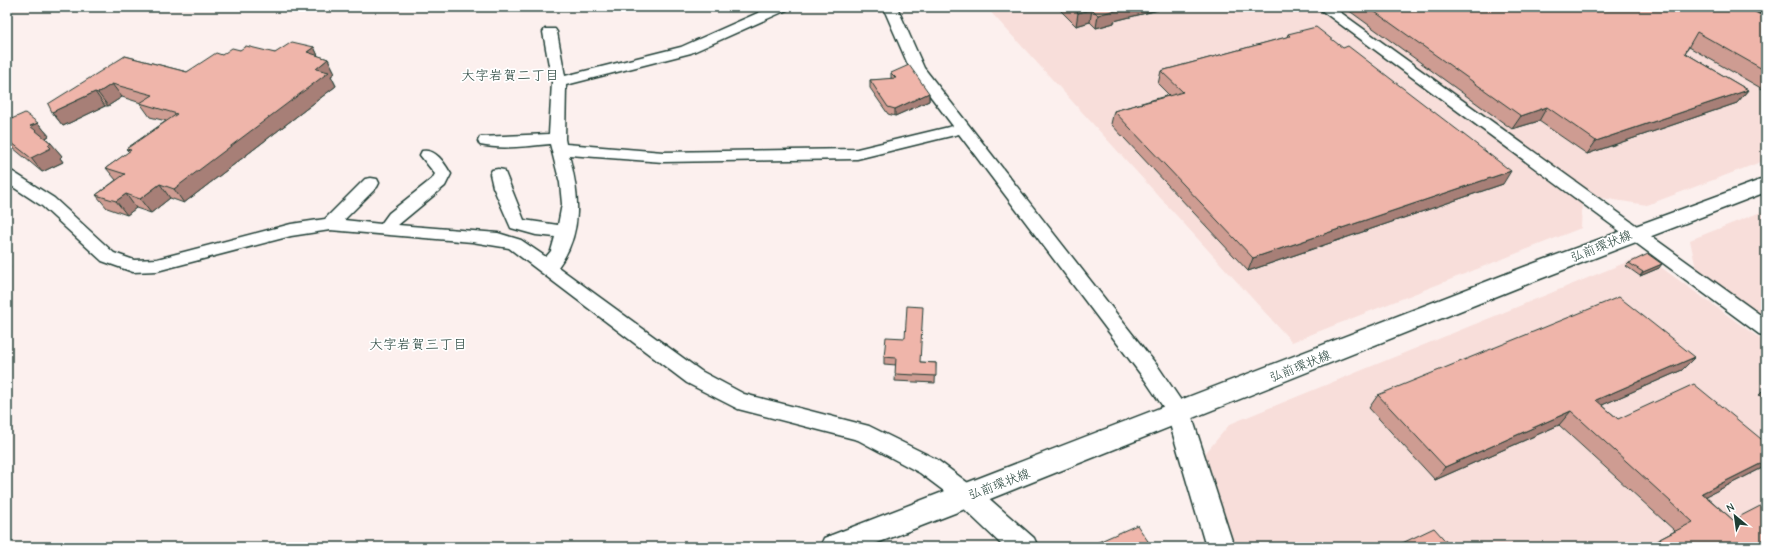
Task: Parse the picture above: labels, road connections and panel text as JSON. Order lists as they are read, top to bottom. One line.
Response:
{"streets":{"main road":["弘前環状線"]},"districts":["大字岩賀二丁目","大字岩賀三丁目"],"north":"top left"}
